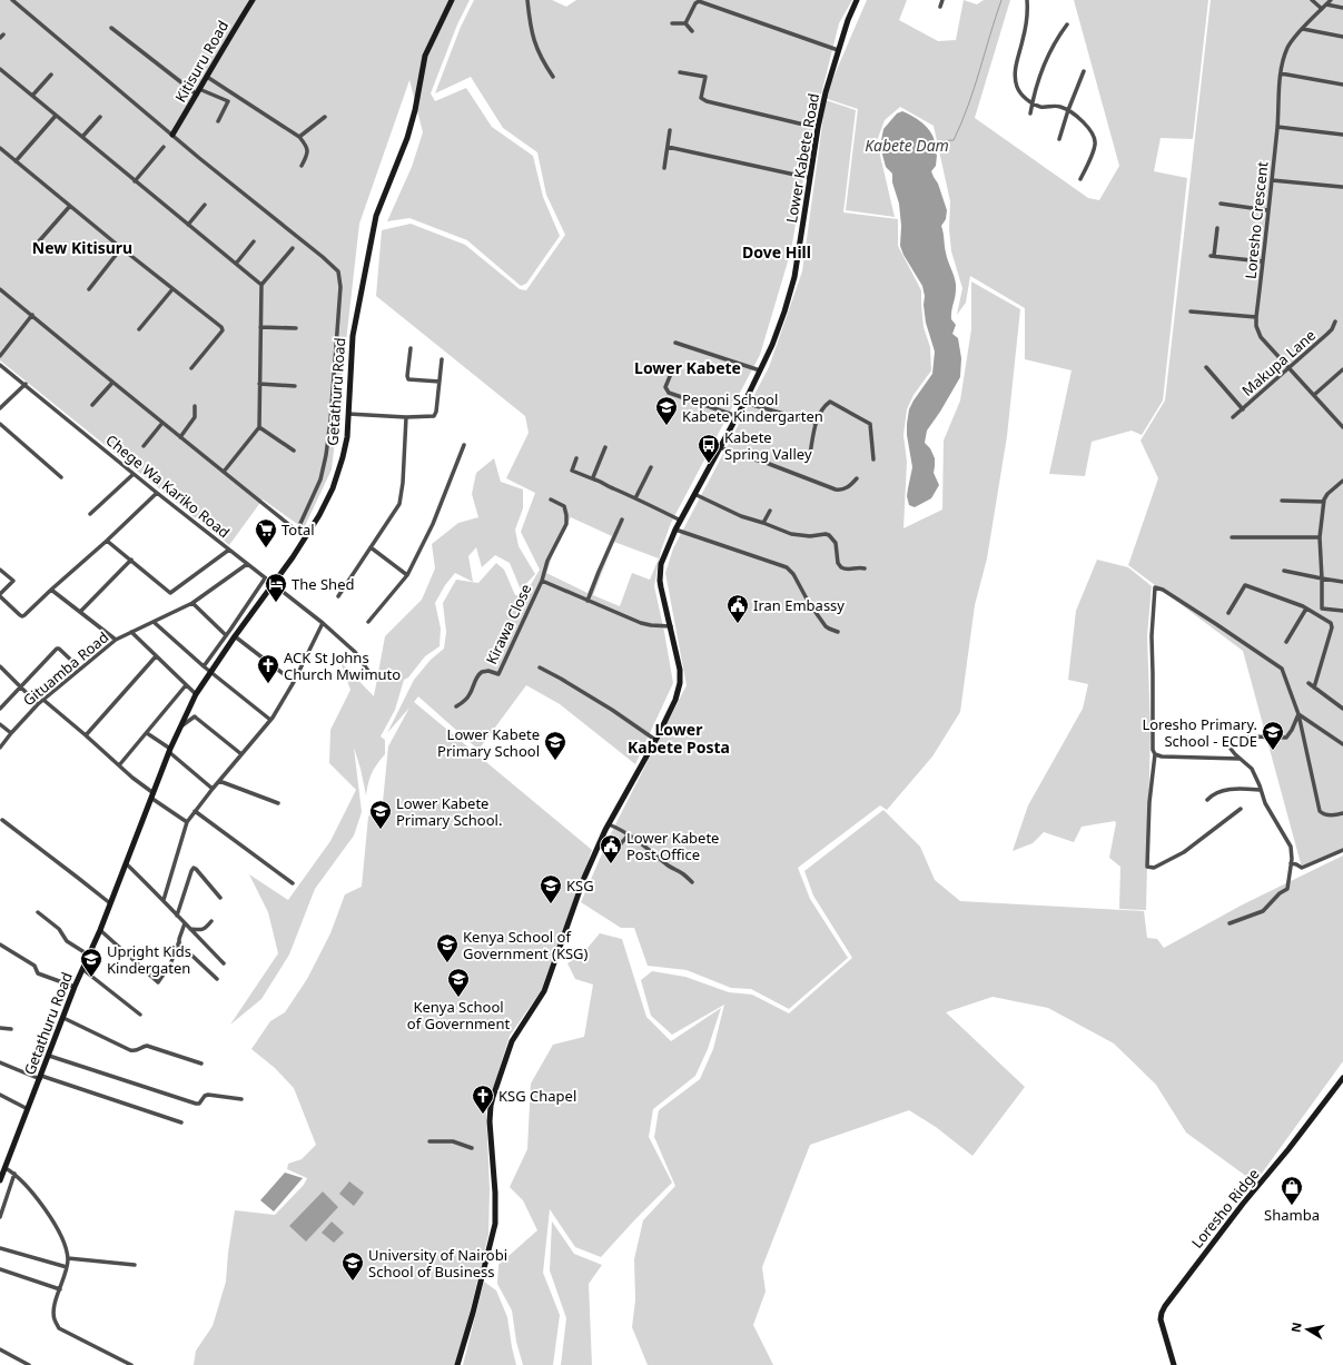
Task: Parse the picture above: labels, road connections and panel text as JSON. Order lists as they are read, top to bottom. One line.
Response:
{"streets":{"main road":["Kitisuru Road","Lower Kabete Road","Getathuru Road","Loresho Ridge"],"street":["Loresho Crescent","Makupa Lane","Chege Wa Kariko Road","Kirawa Close","Gituamba Road"]},"crossings":[["Lower Kabete Road","Kirawa Close"],["Loresho Crescent","Makupa Lane"],["Getathuru Road","Chege Wa Kariko Road"],["Chege Wa Kariko Road","Gituamba Road"]],"districts":["New Kitisuru","Dove Hill","Lower Kabete","Lower Kabete Posta"],"water":["Kabete Dam"],"places":{"school or university":["Peponi School Kabete Kindergarten","Loresho Primary. School - ECDE","Lower Kabete Primary School","Lower Kabete Primary School.","KSG","Kenya School of Government (KSG)","Upright Kids Kindergaten","Kenya School of Government","University of Nairobi School of Business"],"bus stop":["Kabete Spring Valley"],"supermarket":["Total"],"hotel":["The Shed"],"public building":["Iran Embassy","Lower Kabete Post Office"],"church":["ACK St Johns Church Mwimuto","KSG Chapel"],"shop":["Shamba"]},"north":"left"}
